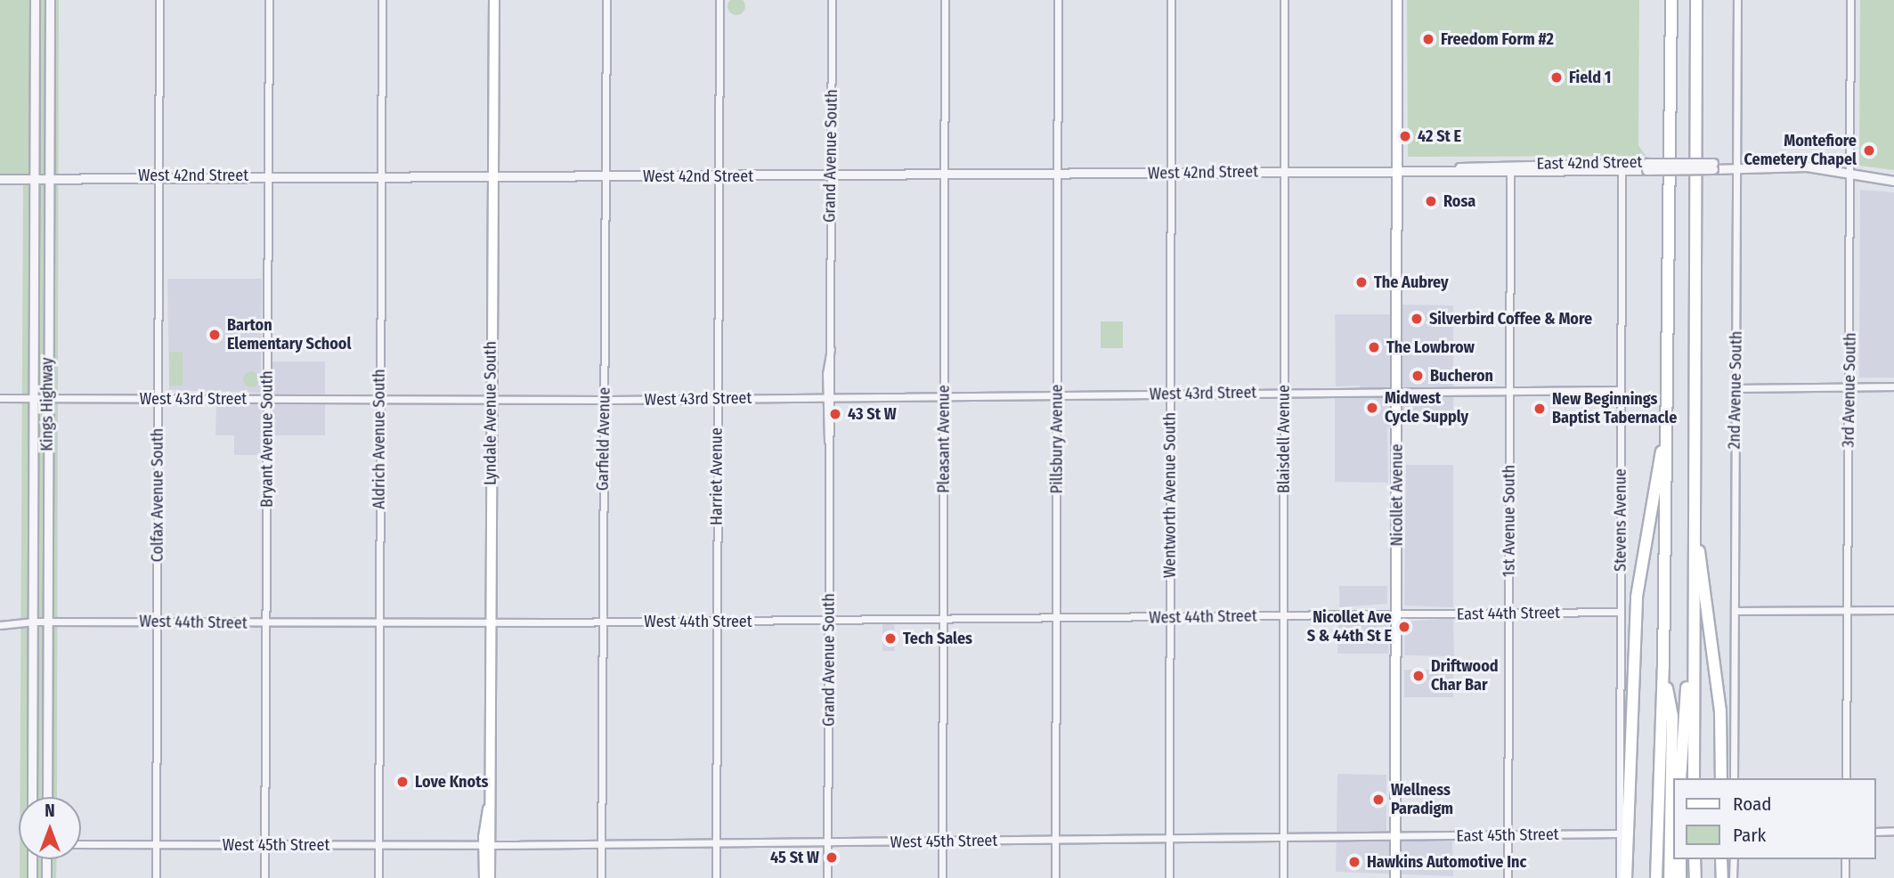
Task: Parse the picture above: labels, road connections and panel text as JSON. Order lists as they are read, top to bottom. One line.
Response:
{"streets":{"main road":["Lyndale Avenue South","Nicollet Avenue"],"street":["Grand Avenue South","East 42nd Street","West 42nd Street","2nd Avenue South","3rd Avenue South","West 43rd Street","Kings Highway","Bryant Avenue South","Aldrich Avenue South","Garfield Avenue","Pleasant Avenue","Pillsbury Avenue","Blaisdell Avenue","Harriet Avenue","Colfax Avenue South","Wentworth Avenue South","Stevens Avenue","1st Avenue South","East 44th Street","West 44th Street","East 45th Street","West 45th Street"]},"crossings":[["Grand Avenue South","West 42nd Street"],["Grand Avenue South","West 43rd Street"],["Grand Avenue South","West 44th Street"],["Grand Avenue South","West 45th Street"],["East 42nd Street","West 42nd Street"],["East 42nd Street","2nd Avenue South"],["East 42nd Street","3rd Avenue South"],["East 42nd Street","Nicollet Avenue"],["East 42nd Street","Stevens Avenue"],["East 42nd Street","1st Avenue South"],["West 42nd Street","Kings Highway"],["West 42nd Street","Lyndale Avenue South"],["West 42nd Street","Bryant Avenue South"],["West 42nd Street","Aldrich Avenue South"],["West 42nd Street","Garfield Avenue"],["West 42nd Street","Pleasant Avenue"],["West 42nd Street","Pillsbury Avenue"],["West 42nd Street","Blaisdell Avenue"],["West 42nd Street","Harriet Avenue"],["West 42nd Street","Colfax Avenue South"],["West 42nd Street","Wentworth Avenue South"],["West 42nd Street","Nicollet Avenue"],["West 43rd Street","Kings Highway"],["West 43rd Street","Lyndale Avenue South"],["West 43rd Street","Bryant Avenue South"],["West 43rd Street","Aldrich Avenue South"],["West 43rd Street","Garfield Avenue"],["West 43rd Street","Pleasant Avenue"],["West 43rd Street","Pillsbury Avenue"],["West 43rd Street","Blaisdell Avenue"],["West 43rd Street","Harriet Avenue"],["West 43rd Street","Colfax Avenue South"],["West 43rd Street","Wentworth Avenue South"],["West 43rd Street","Nicollet Avenue"],["West 43rd Street","Stevens Avenue"],["West 43rd Street","1st Avenue South"],["Kings Highway","West 44th Street"],["Lyndale Avenue South","West 44th Street"],["Lyndale Avenue South","West 45th Street"],["Bryant Avenue South","West 44th Street"],["Bryant Avenue South","West 45th Street"],["Aldrich Avenue South","West 44th Street"],["Aldrich Avenue South","West 45th Street"],["Garfield Avenue","West 44th Street"],["Garfield Avenue","West 45th Street"],["Pleasant Avenue","West 44th Street"],["Pleasant Avenue","West 45th Street"],["Pillsbury Avenue","West 44th Street"],["Pillsbury Avenue","West 45th Street"],["Blaisdell Avenue","West 44th Street"],["Blaisdell Avenue","West 45th Street"],["Harriet Avenue","West 44th Street"],["Harriet Avenue","West 45th Street"],["Colfax Avenue South","West 44th Street"],["Colfax Avenue South","West 45th Street"],["Wentworth Avenue South","West 44th Street"],["Wentworth Avenue South","West 45th Street"],["Nicollet Avenue","East 44th Street"],["Nicollet Avenue","West 44th Street"],["Nicollet Avenue","East 45th Street"],["Nicollet Avenue","West 45th Street"],["Stevens Avenue","East 44th Street"],["Stevens Avenue","East 45th Street"],["1st Avenue South","East 44th Street"],["1st Avenue South","East 45th Street"],["East 44th Street","West 44th Street"],["East 45th Street","West 45th Street"]],"places":["Freedom Form #2","Field 1","42 St E","Montefiore Cemetery Chapel","Rosa","The Aubrey","Silverbird Coffee & More","Barton Elementary School","The Lowbrow","Bucheron","Midwest Cycle Supply","New Beginnings Baptist Tabernacle","43 St W","Nicollet Ave S & 44th St E","Tech Sales","Driftwood Char Bar","Love Knots","Wellness Paradigm","45 St W","Hawkins Automotive Inc"],"legend":["Road","Park"],"north":"top"}
